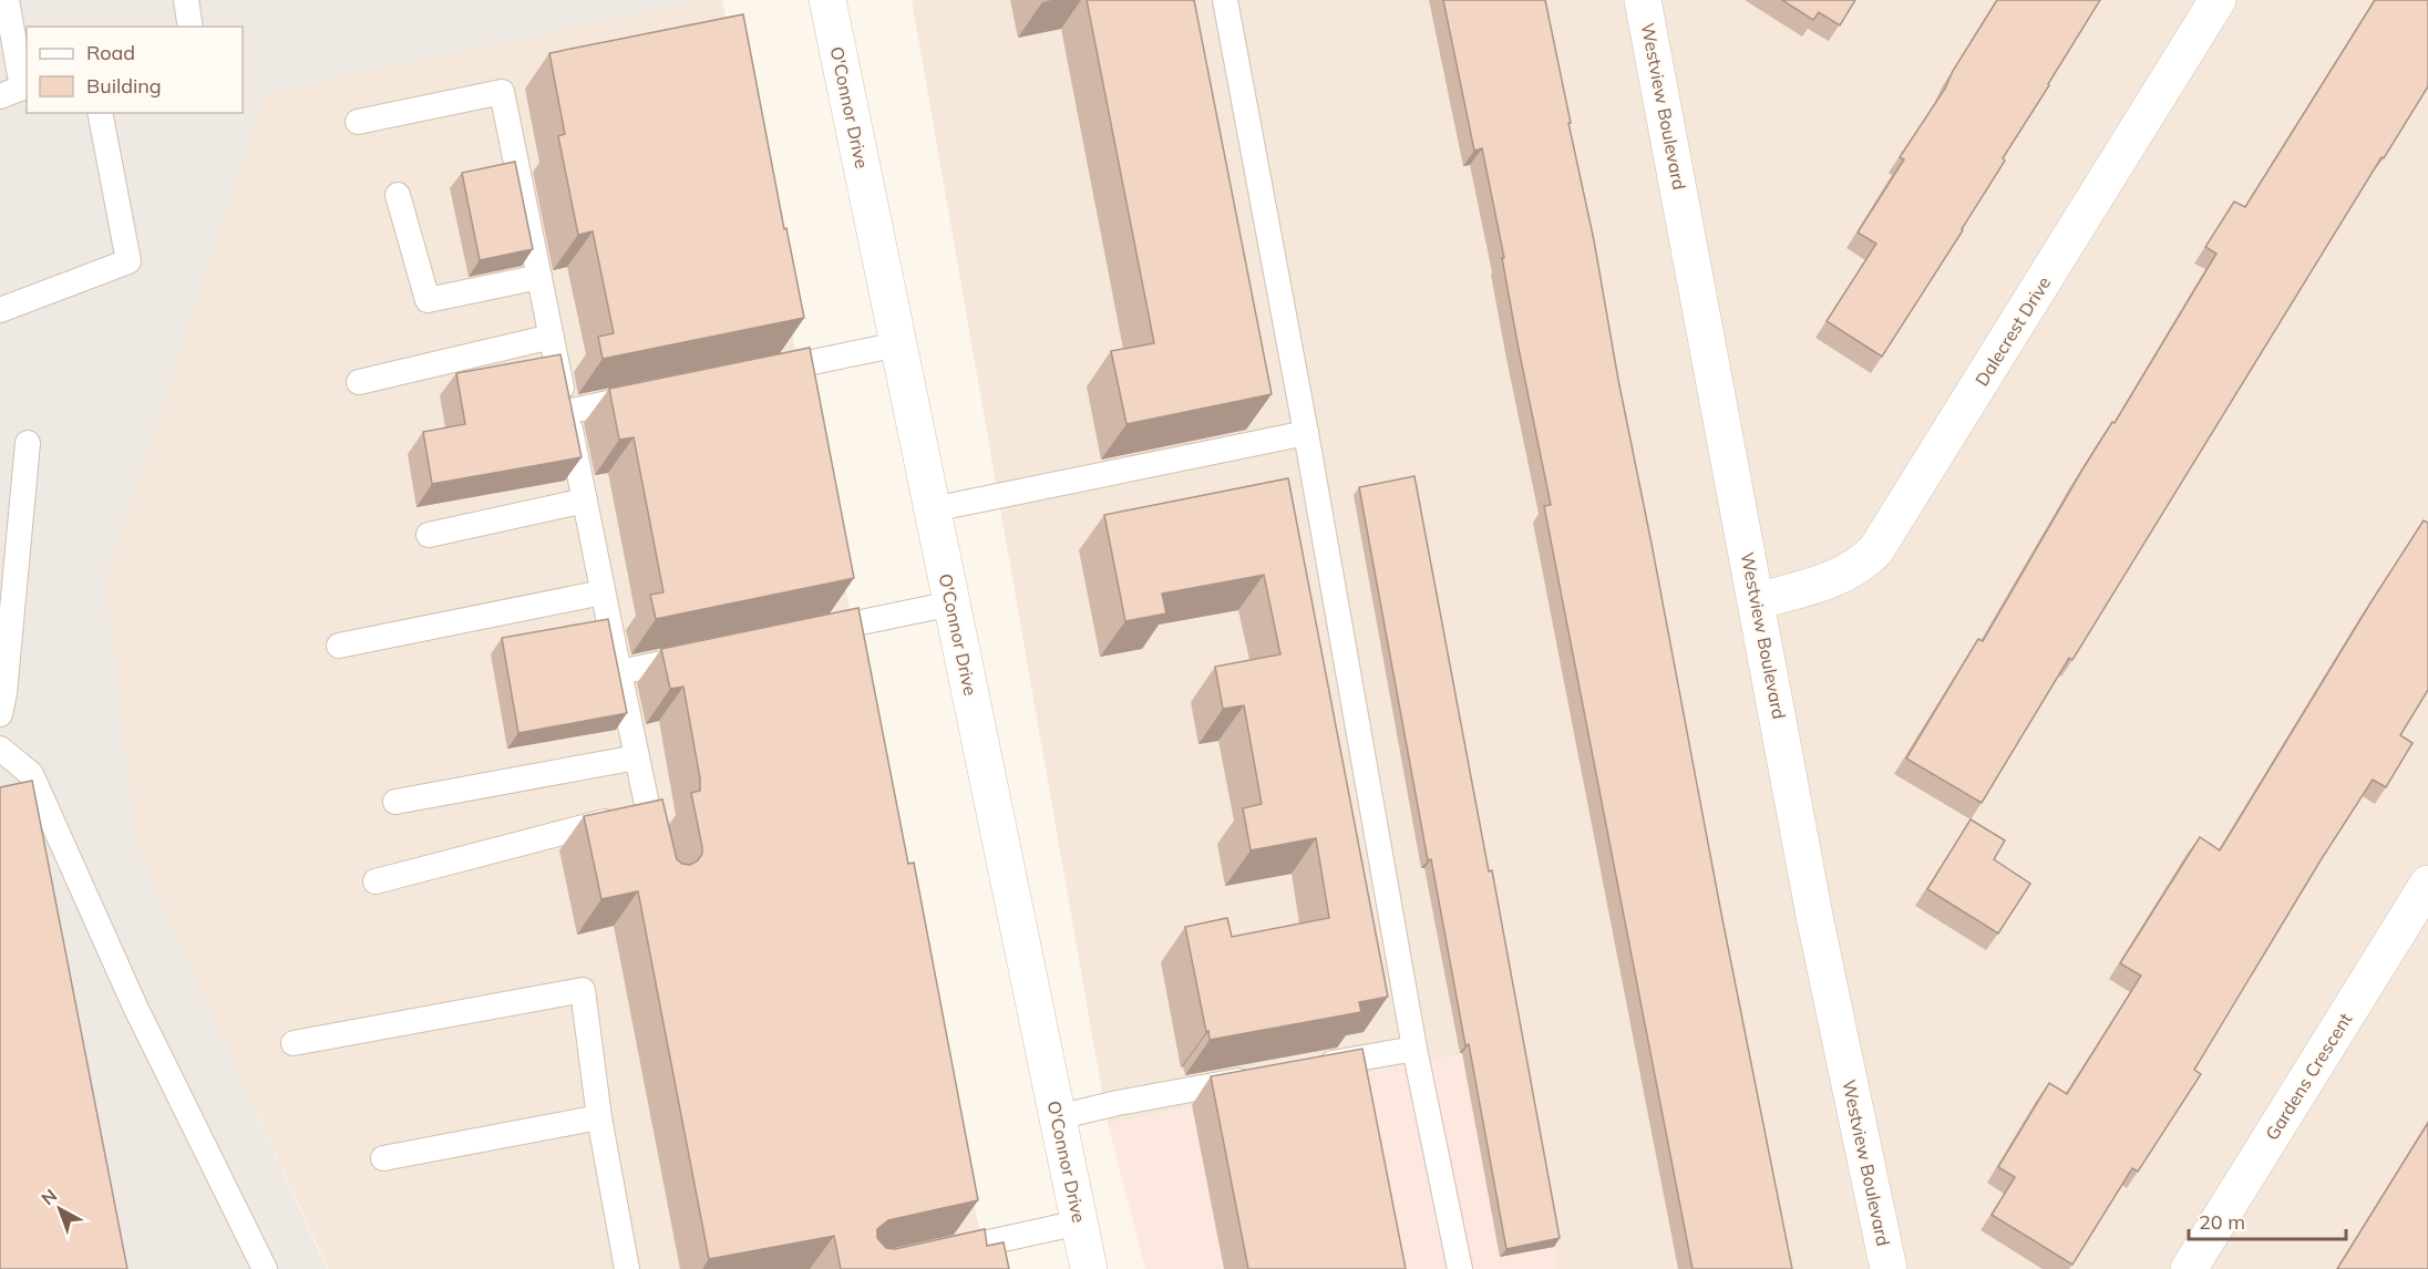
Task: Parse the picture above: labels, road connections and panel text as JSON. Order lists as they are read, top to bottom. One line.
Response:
{"streets":{"street":["Westview Boulevard","O'Connor Drive","Dalecrest Drive","Gardens Crescent"]},"crossings":[["Westview Boulevard","Dalecrest Drive"]],"legend":["Road","Building"],"scale_bar":"20 m","north":"top left"}
